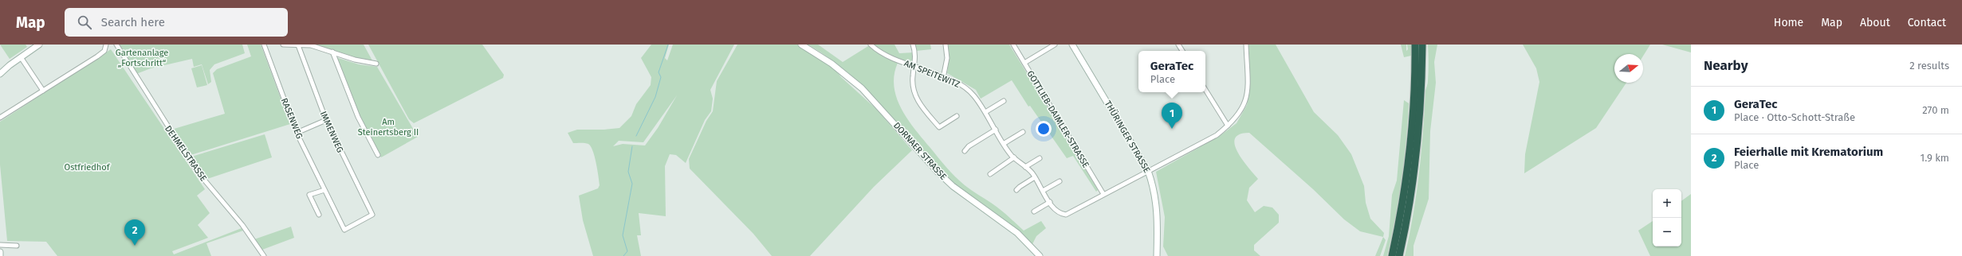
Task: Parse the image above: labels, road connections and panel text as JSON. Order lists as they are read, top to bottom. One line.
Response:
{"streets":{"main road":["THÜRINGER STRASSE","DORNAER STRASSE"],"street":["AM SPEITEWITZ","RASENWEG","GOTTLIEB-DAIMLER-STRASSE","IMMENWEG","DEHMELSTRASSE"]},"crossings":[["AM SPEITEWITZ","GOTTLIEB-DAIMLER-STRASSE"],["AM SPEITEWITZ","THÜRINGER STRASSE"],["RASENWEG","IMMENWEG"]],"parks":["Gartenanlage „Fortschritt“","Am Steinertsberg II","Ostfriedhof"],"north":"right","page":{"header":"Map","search":"Search here","nav":["Home","Map","About","Contact"],"heading":["Nearby","2 results"],"popup":["GeraTec","Place"],"list":[{"mark":"1","name":"GeraTec","note":"Place · Otto-Schott-Straße","value":"270 m"},{"mark":"2","name":"Feierhalle mit Krematorium","note":"Place","value":"1.9 km"}],"pins":["1","2"],"map_buttons":["+","−"]}}
